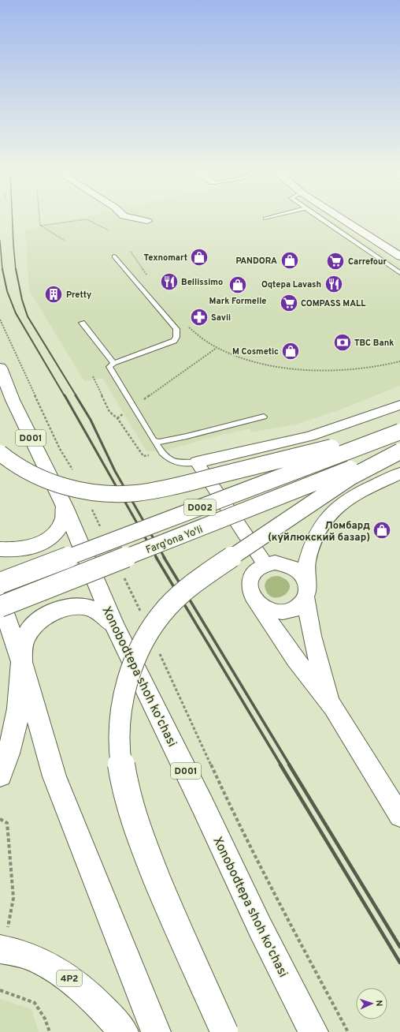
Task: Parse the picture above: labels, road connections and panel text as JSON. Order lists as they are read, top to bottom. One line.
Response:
{"streets":{"highway":["D001","D002","Farg'ona Yo'li","Xonobodtepa shoh ko'chasi","4P2"]},"places":{"shop":["Texnomart","PANDORA","Mark Formelle","M Cosmetic","Ломбард (куйлюкский базар)"],"supermarket":["Carrefour","COMPASS MALL"],"restaurant":["Bellissimo","Oqtepa Lavash"],"building":["Pretty"],"pharmacy":["Savii"],"bank":["TBC Bank"]},"north":"right"}
